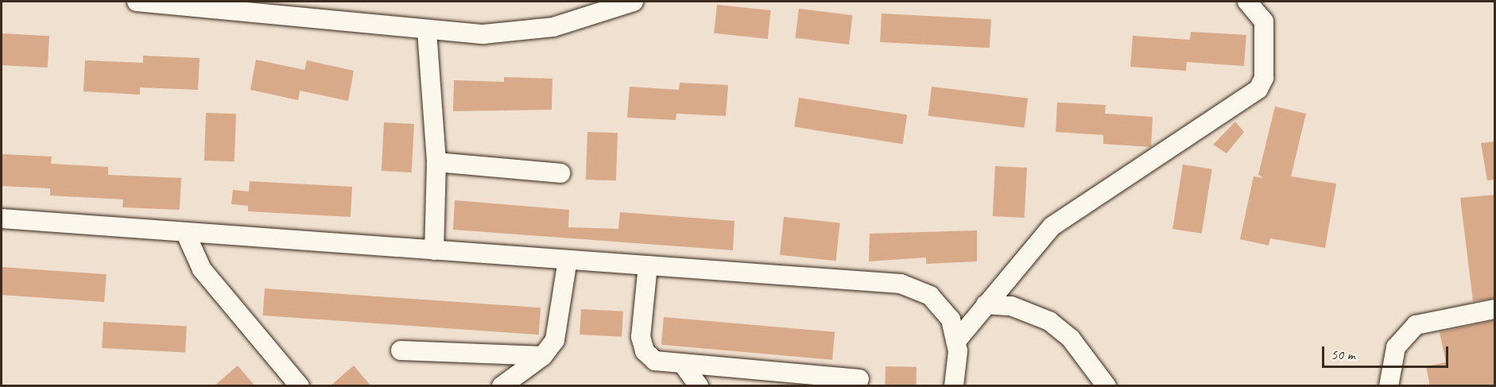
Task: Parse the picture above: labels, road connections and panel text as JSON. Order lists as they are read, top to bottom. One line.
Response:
{"scale_bar":"50 m"}
